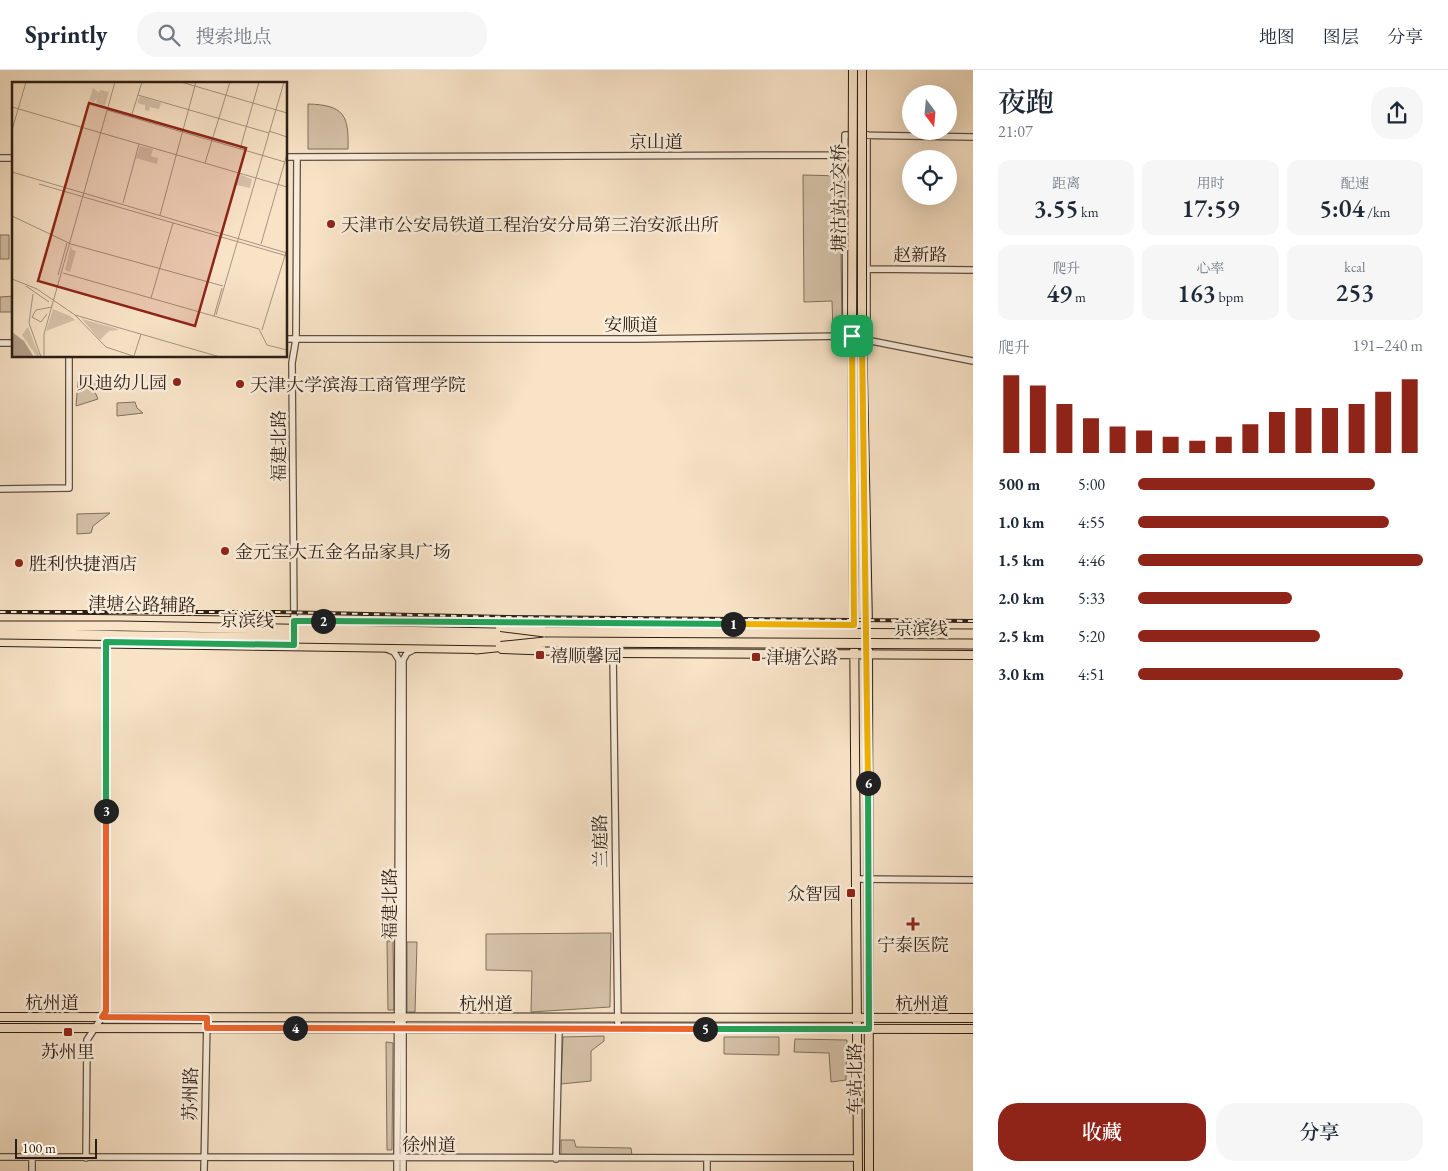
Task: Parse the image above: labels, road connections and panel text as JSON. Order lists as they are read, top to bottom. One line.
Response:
{"streets":{"highway":["京滨线"],"main road":["塘沽站立交桥","津塘公路辅路","杭州道","车站北路"],"street":["京山道","赵新路","安顺道","福建北路","兰庭路","苏州路","徐州道"]},"crossings":[["京山道","福建北路"],["塘沽站立交桥","车站北路"],["安顺道","福建北路"],["安顺道","车站北路"],["福建北路","津塘公路辅路"],["福建北路","杭州道"],["福建北路","徐州道"],["津塘公路辅路","车站北路"],["兰庭路","杭州道"],["杭州道","车站北路"],["杭州道","苏州路"],["车站北路","徐州道"],["苏州路","徐州道"]],"places":{"other":["天津市公安局铁道工程治安分局第三治安派出所","贝迪幼儿园","天津大学滨海工商管理学院","金元宝大五金名品家具广场","胜利快捷酒店"],"transit":["禧顺馨园","津塘公路","众智园","苏州里"],"health":["宁泰医院"]},"scale_bar":"100 m","north":"bottom","page":{"header":"Sprintly","search":"搜索地点","nav":["地图","图层","分享"],"heading":["夜跑","21:07"],"stats":[["距离","3.55 km"],["用时","17:59"],["配速","5:04 /km"],["爬升","49 m"],["心率","163 bpm"],["kcal","253"]],"chart":["爬升","191–240 m"],"list":[{"name":"500 m","note":"5:00"},{"name":"1.0 km","note":"4:55"},{"name":"1.5 km","note":"4:46"},{"name":"2.0 km","note":"5:33"},{"name":"2.5 km","note":"5:20"},{"name":"3.0 km","note":"4:51"}],"pins":["2","1","6","3","4","5"],"buttons":["收藏","分享"],"scale":"100 m"}}
